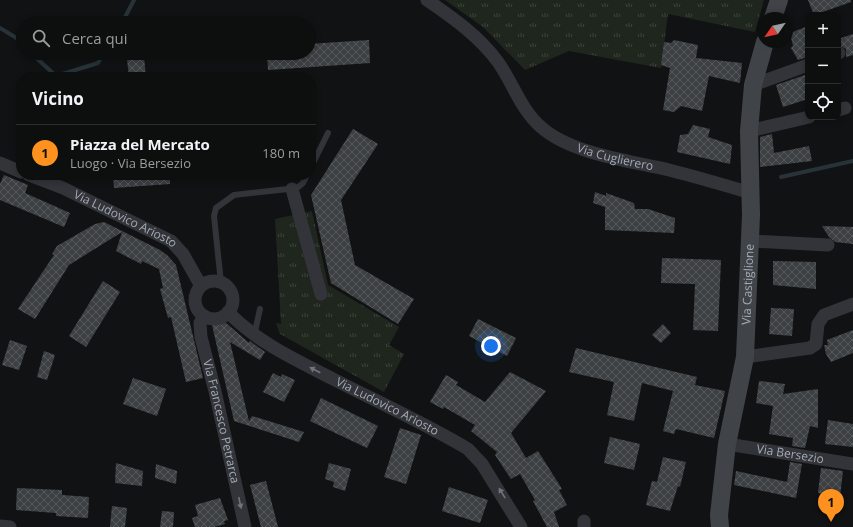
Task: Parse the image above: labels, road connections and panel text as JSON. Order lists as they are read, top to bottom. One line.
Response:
{"streets":{"main road":["Via Castiglione"],"street":["Via Cuglierero","Via Ludovico Ariosto","Via Francesco Petrarca","Via Bersezio"]},"crossings":[["Via Cuglierero","Via Castiglione"],["Via Ludovico Ariosto","Via Francesco Petrarca"],["Via Castiglione","Via Bersezio"]],"one_way":["Via Ludovico Ariosto","Via Francesco Petrarca"],"north":"bottom left","page":{"map_buttons":["+","−"],"search":"Cerca qui","heading":"Vicino","list":[{"mark":"1","name":"Piazza del Mercato","note":"Luogo · Via Bersezio","value":"180 m"}],"pins":"1"}}
